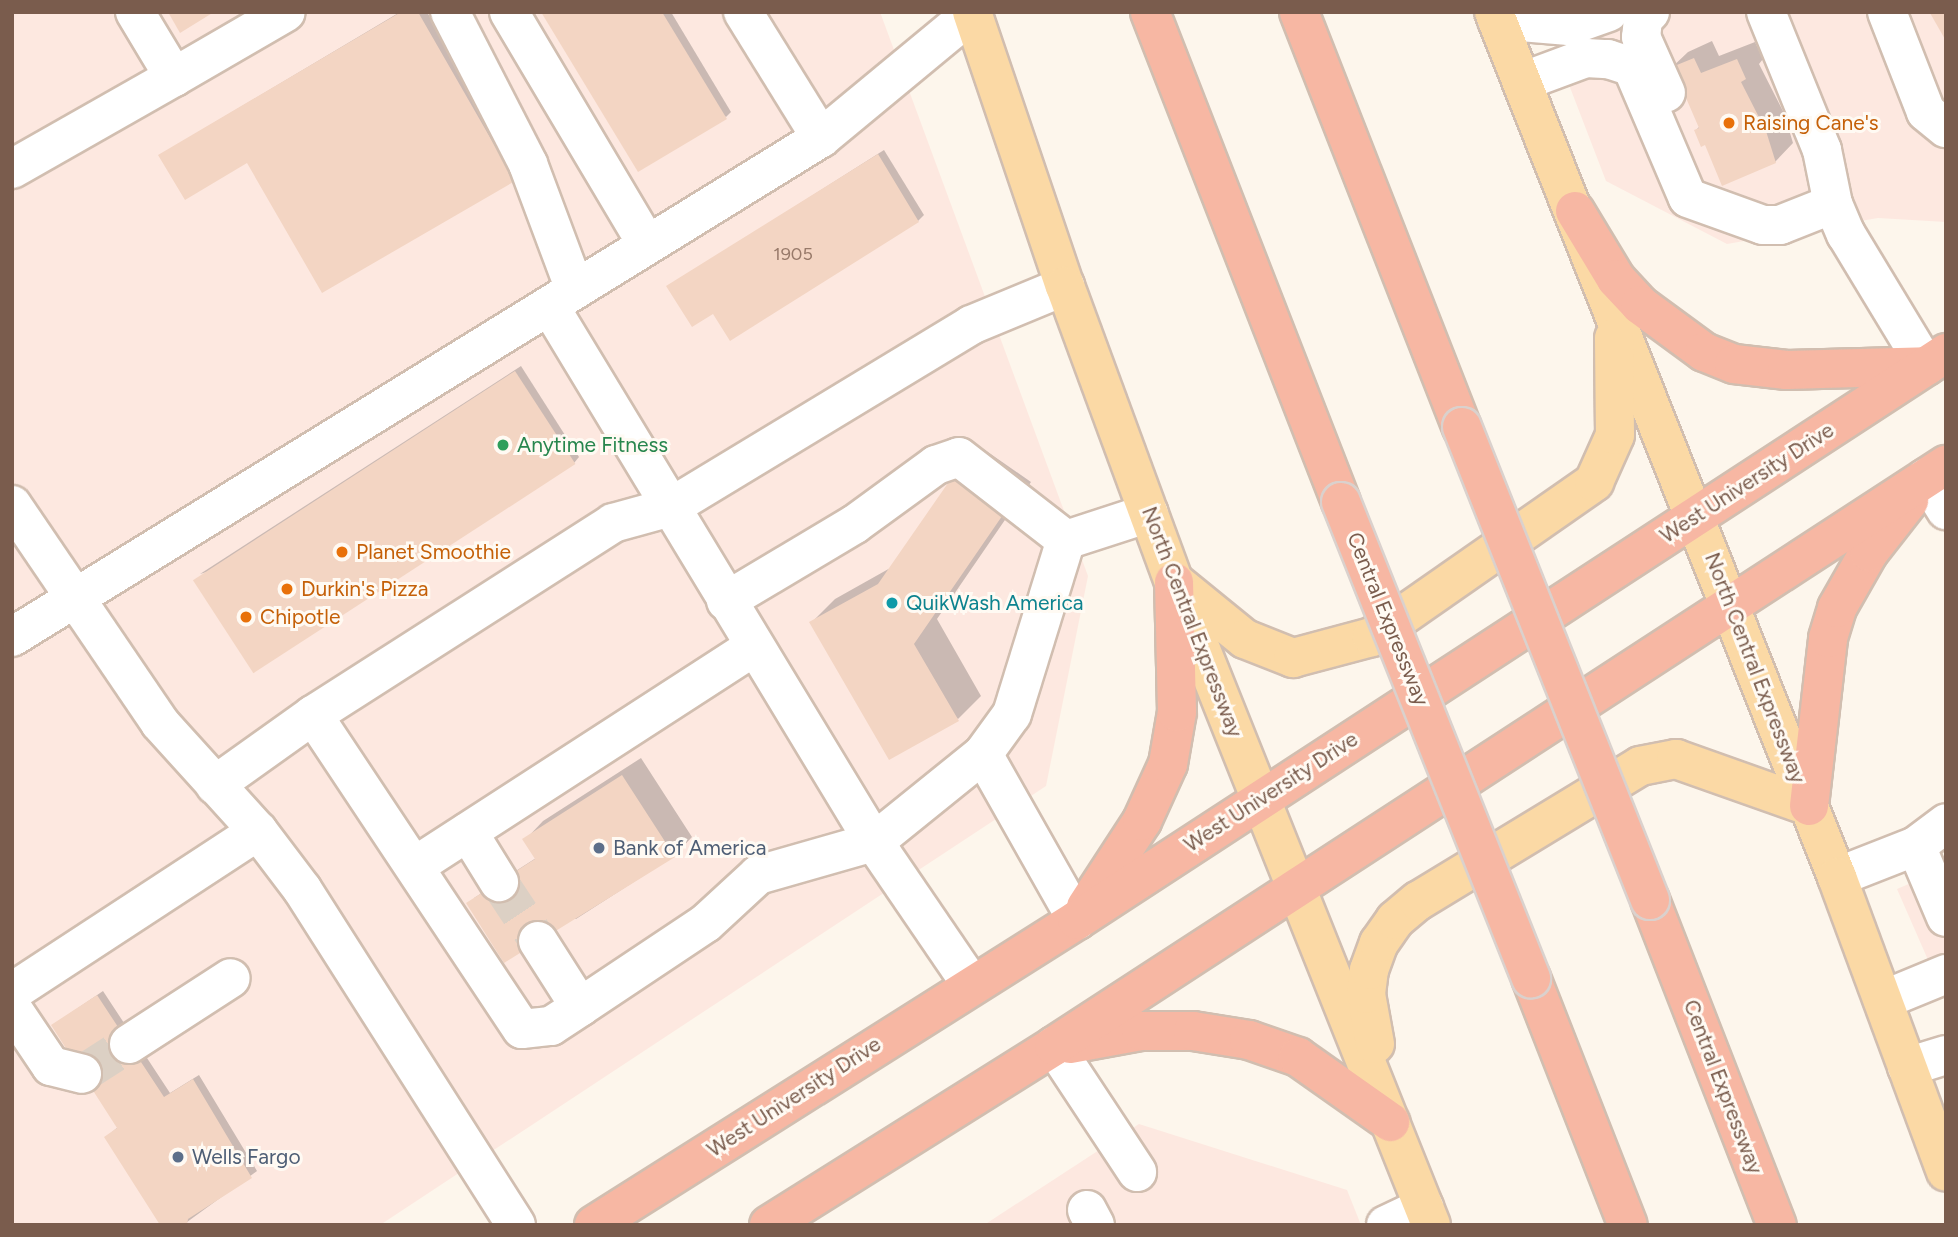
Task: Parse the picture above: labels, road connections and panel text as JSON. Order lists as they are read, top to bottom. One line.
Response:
{"streets":{"highway":["West University Drive","Central Expressway"],"main road":["North Central Expressway"]},"crossings":[["West University Drive","North Central Expressway"]],"places":["Raising Cane's","Anytime Fitness","Planet Smoothie","Durkin's Pizza","QuikWash America","Chipotle","Bank of America","Wells Fargo"],"house_numbers":["1905"]}
